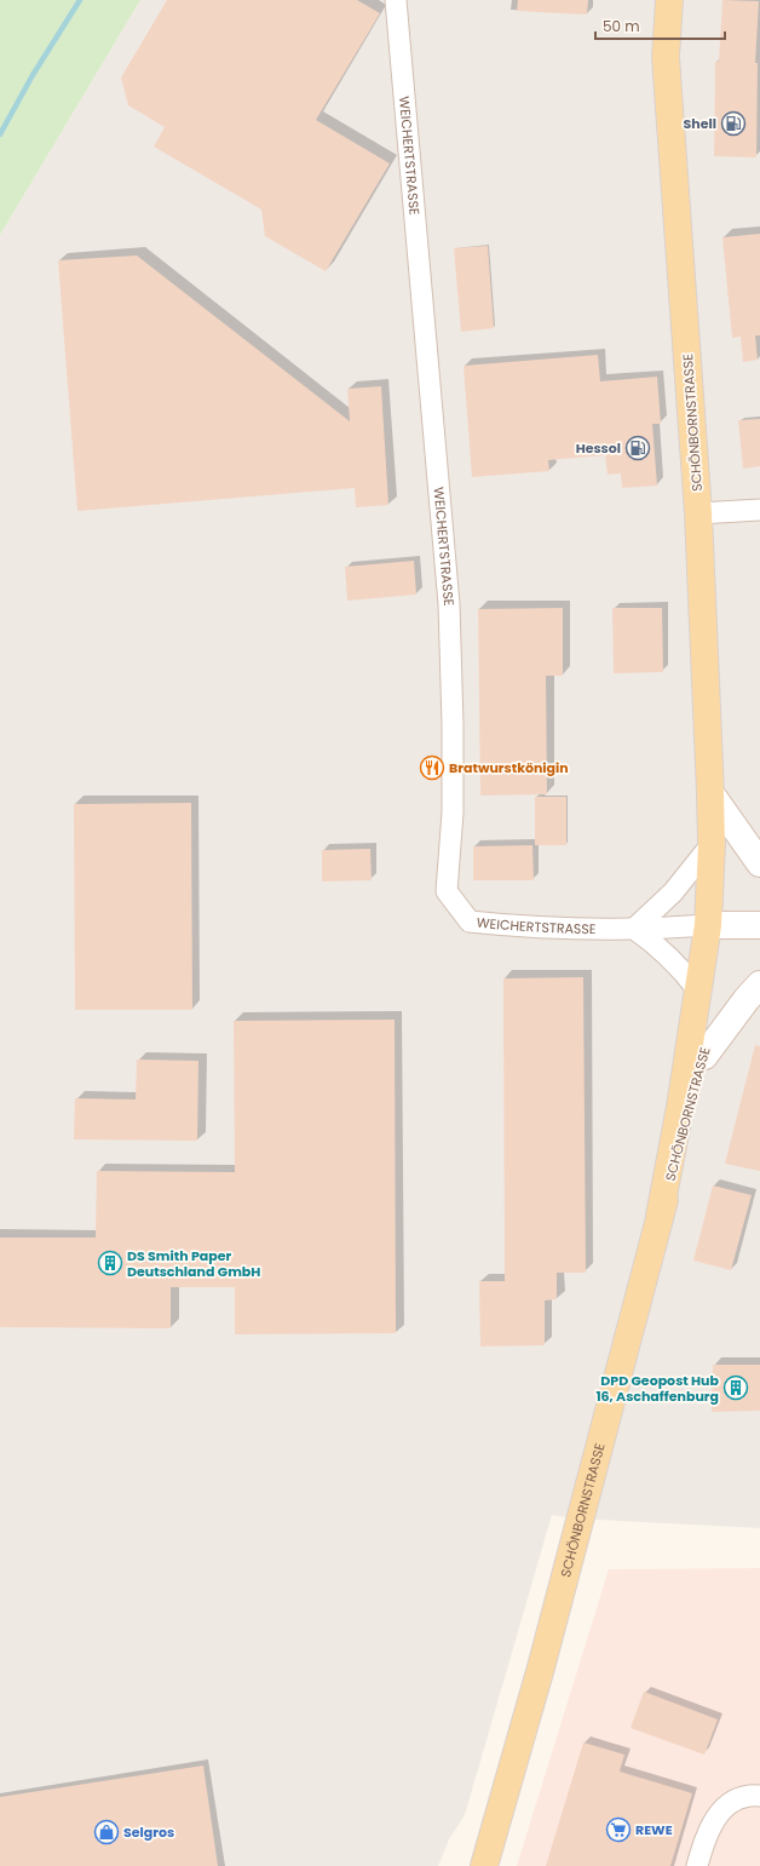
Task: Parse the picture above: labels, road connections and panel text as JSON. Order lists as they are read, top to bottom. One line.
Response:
{"streets":{"main road":["WEICHERTSTRASSE","SCHÖNBORNSTRASSE"]},"crossings":[["WEICHERTSTRASSE","SCHÖNBORNSTRASSE"]],"places":{"fuel station":["Shell","Hessol"],"restaurant":["Bratwurstkönigin"],"building":["DS Smith Paper Deutschland GmbH","DPD Geopost Hub 16, Aschaffenburg"],"supermarket":["REWE"],"shop":["Selgros"]},"scale_bar":"50 m"}
